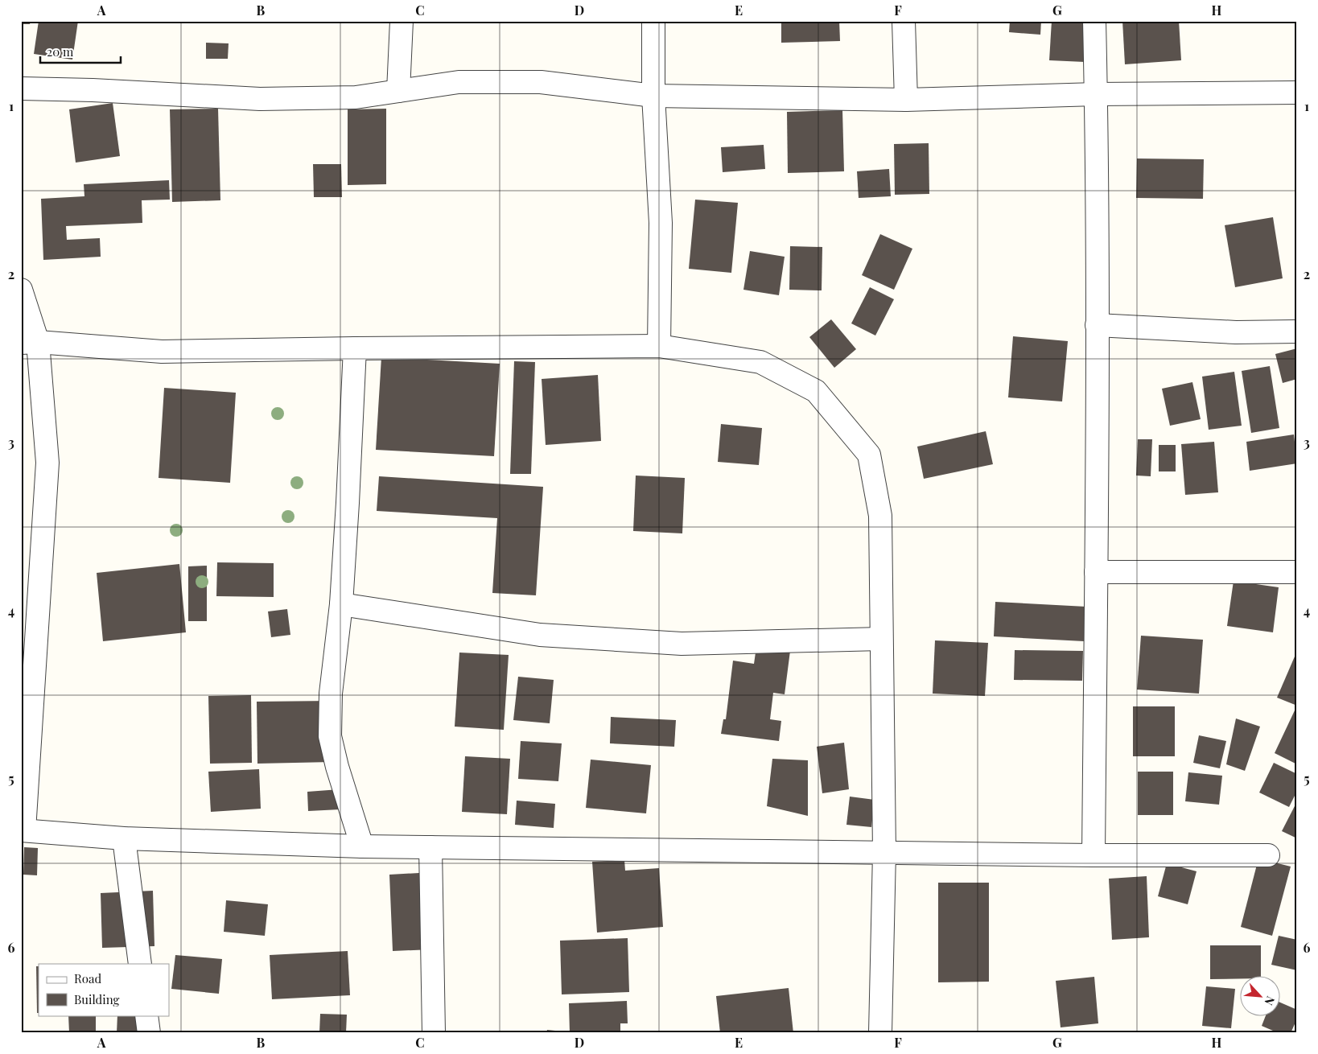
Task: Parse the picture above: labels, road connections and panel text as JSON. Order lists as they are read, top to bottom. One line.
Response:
{"legend":["Road","Building"],"scale_bar":"20 m","north":"bottom right","grid":{"columns":["A","B","C","D","E","F","G","H"],"rows":["1","2","3","4","5","6"]}}
